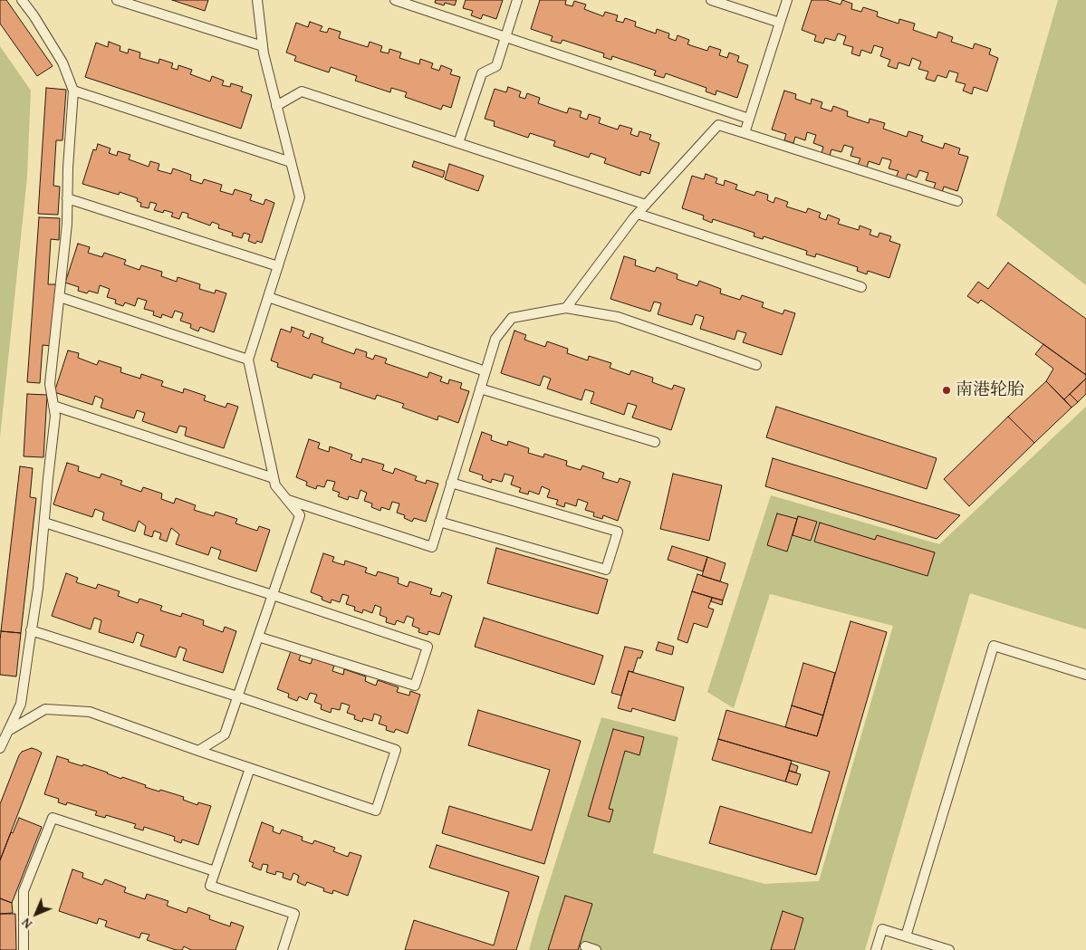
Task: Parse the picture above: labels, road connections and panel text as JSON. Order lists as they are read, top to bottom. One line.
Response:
{"places":["南港轮胎"],"north":"bottom left"}
